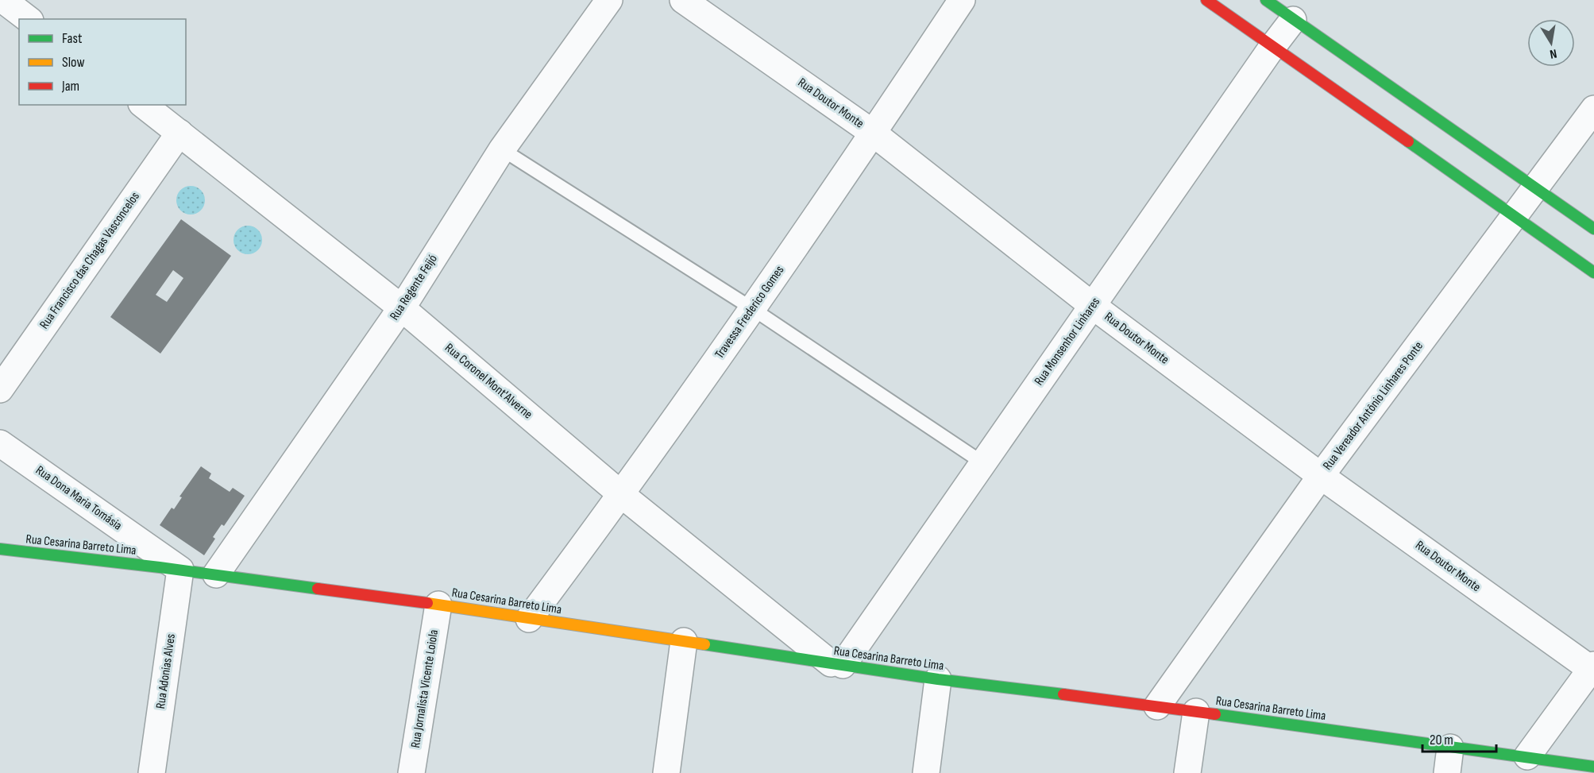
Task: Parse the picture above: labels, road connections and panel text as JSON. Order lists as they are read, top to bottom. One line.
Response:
{"streets":{"street":["Rua Doutor Monte","Rua Francisco das Chagas Vasconcelos","Rua Regente Feijó","Travessa Frederico Gomes","Rua Monsenhor Linhares","Rua Coronel Mont'Alverne","Rua Vereador Antônio Linhares Ponte","Rua Dona Maria Tomásia","Rua Cesarina Barreto Lima","Rua Adonias Alves","Rua Jornalista Vicente Loiola"]},"crossings":[["Rua Doutor Monte","Travessa Frederico Gomes"],["Rua Doutor Monte","Rua Monsenhor Linhares"],["Rua Doutor Monte","Rua Vereador Antônio Linhares Ponte"],["Rua Francisco das Chagas Vasconcelos","Rua Coronel Mont'Alverne"],["Rua Regente Feijó","Rua Coronel Mont'Alverne"],["Rua Regente Feijó","Rua Cesarina Barreto Lima"],["Travessa Frederico Gomes","Rua Coronel Mont'Alverne"],["Travessa Frederico Gomes","Rua Cesarina Barreto Lima"],["Rua Monsenhor Linhares","Rua Coronel Mont'Alverne"],["Rua Monsenhor Linhares","Rua Cesarina Barreto Lima"],["Rua Coronel Mont'Alverne","Rua Cesarina Barreto Lima"],["Rua Vereador Antônio Linhares Ponte","Rua Cesarina Barreto Lima"],["Rua Dona Maria Tomásia","Rua Cesarina Barreto Lima"],["Rua Dona Maria Tomásia","Rua Adonias Alves"],["Rua Cesarina Barreto Lima","Rua Adonias Alves"],["Rua Cesarina Barreto Lima","Rua Jornalista Vicente Loiola"]],"legend":["Fast","Slow","Jam"],"scale_bar":"20 m","north":"bottom"}
